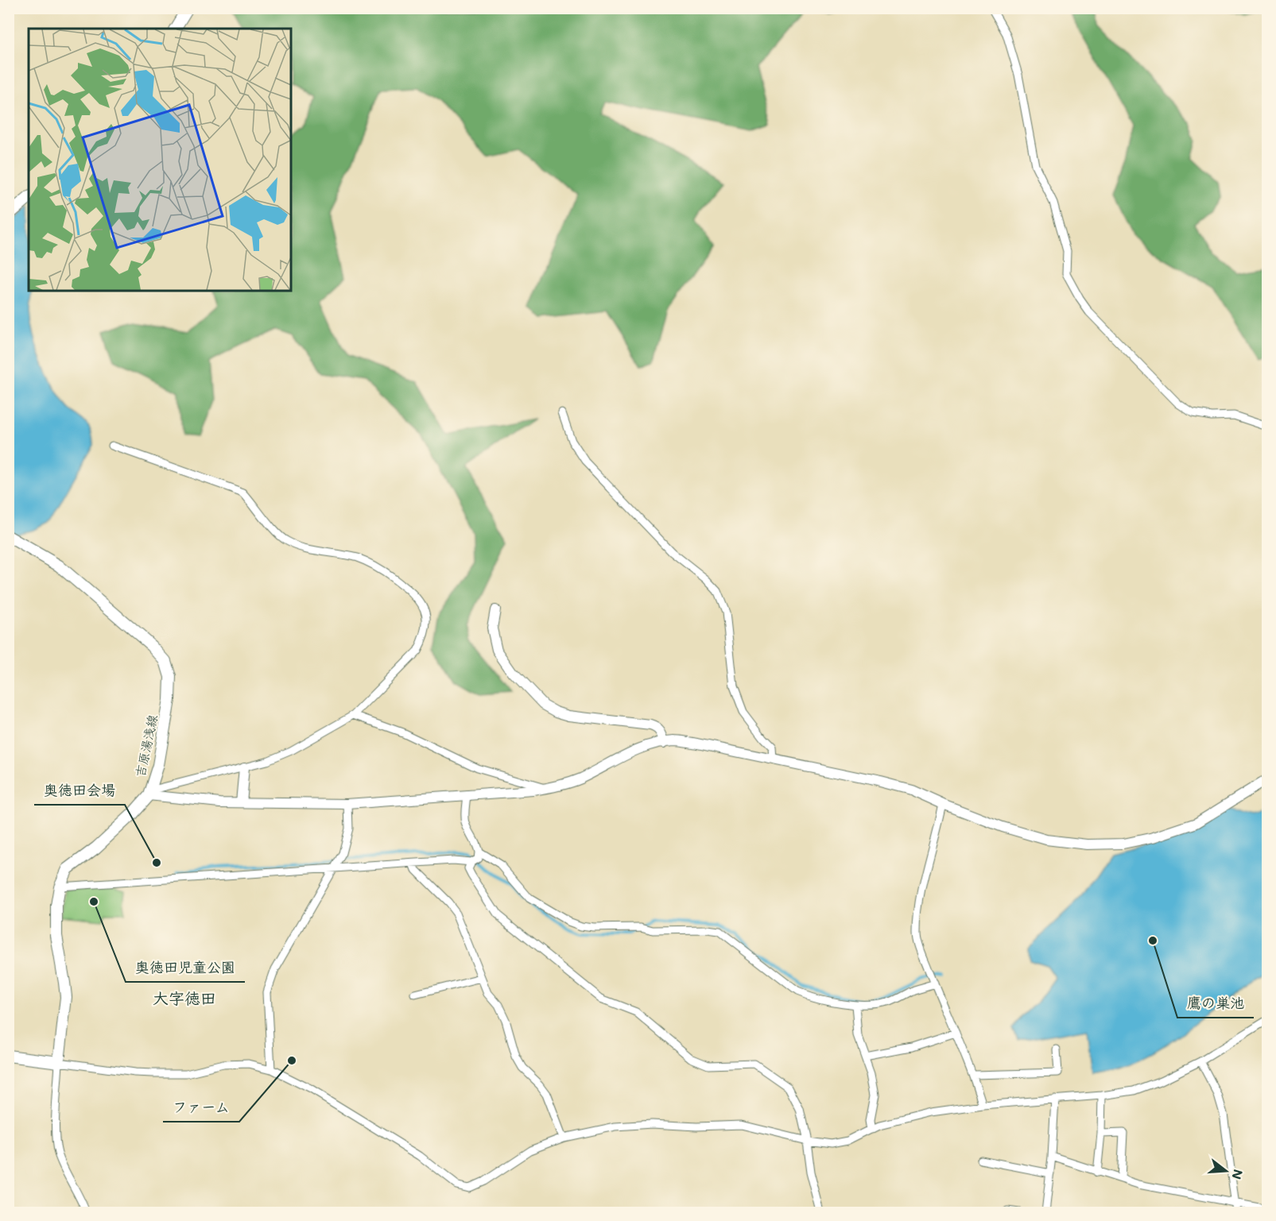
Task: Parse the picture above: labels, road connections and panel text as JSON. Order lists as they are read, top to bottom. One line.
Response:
{"streets":{"main road":["吉原湯浅線"]},"districts":["大字徳田"],"places":["奥徳田会場","奥徳田児童公園","鷹の巣池","ファーム"],"north":"right"}
